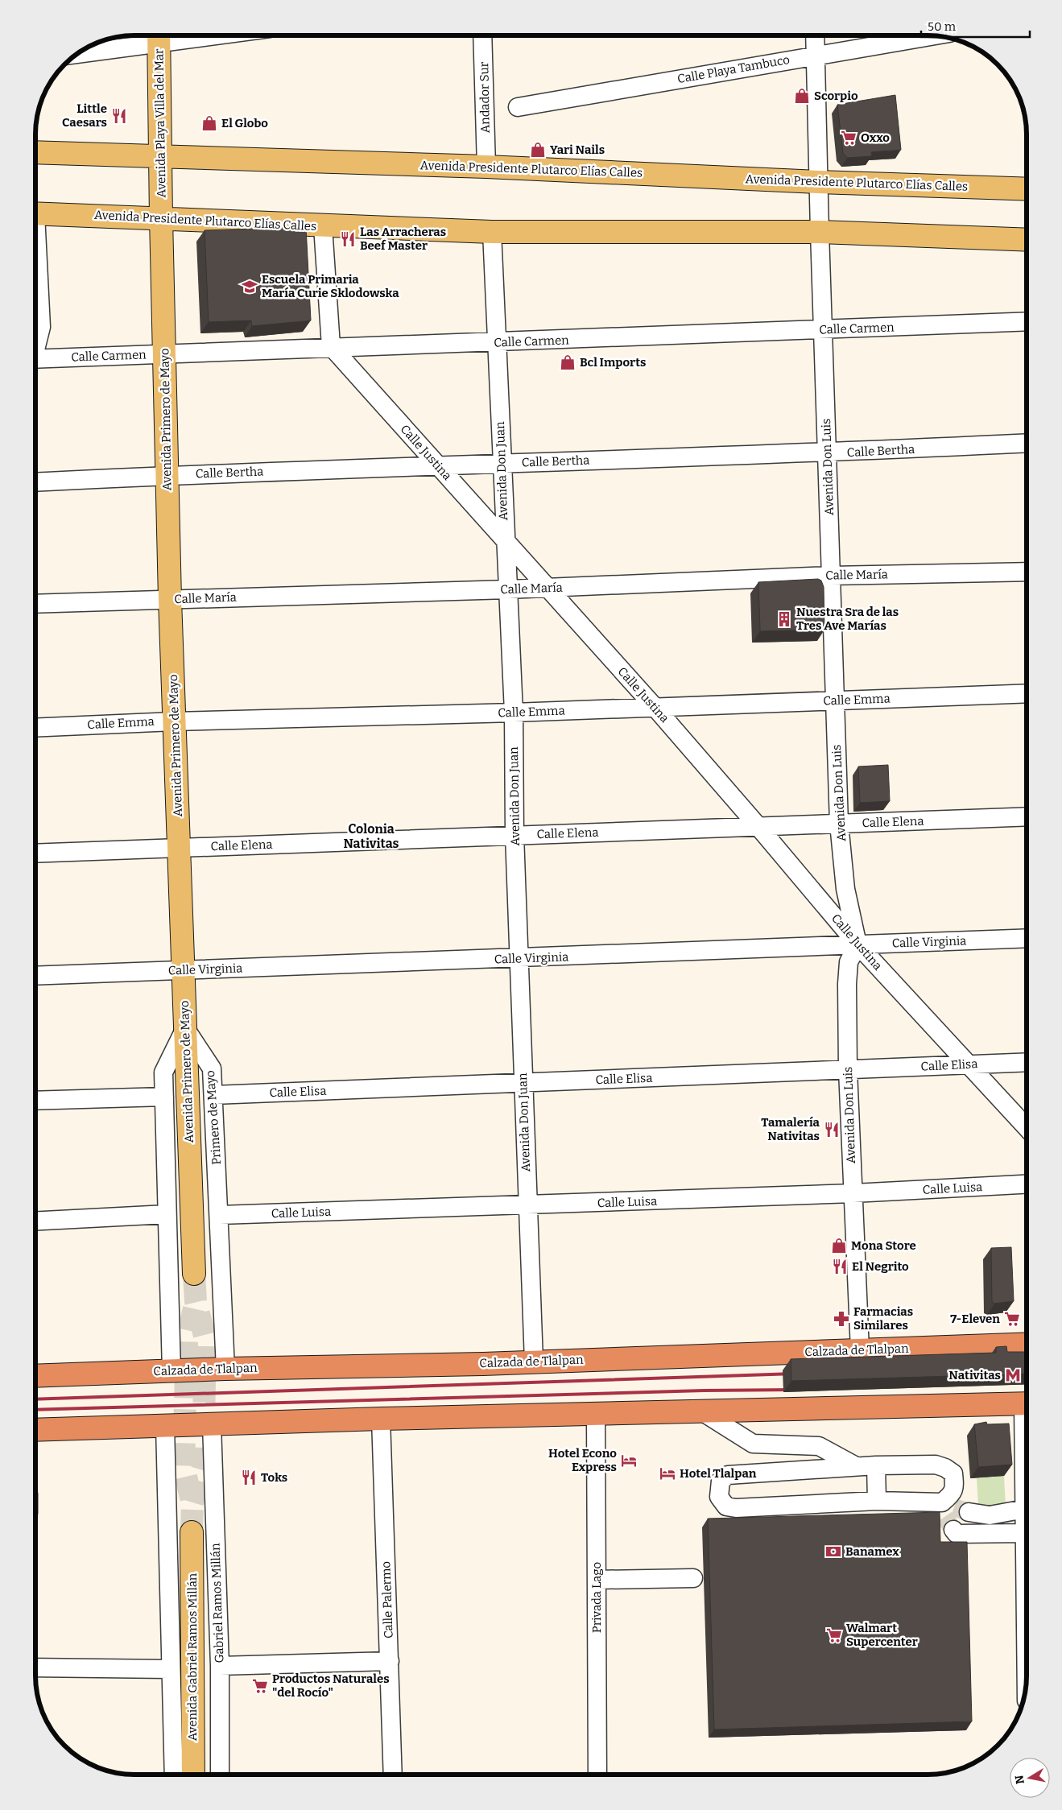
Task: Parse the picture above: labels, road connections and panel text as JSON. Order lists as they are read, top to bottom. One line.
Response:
{"streets":{"highway":["Calzada de Tlalpan"],"main road":["Avenida Playa Villa del Mar","Avenida Presidente Plutarco Elías Calles","Avenida Primero de Mayo","Avenida Gabriel Ramos Millán"],"street":["Calle Playa Tambuco","Andador Sur","Calle Carmen","Calle Bertha","Calle Justina","Avenida Don Luis","Avenida Don Juan","Calle María","Calle Emma","Calle Elena","Calle Virginia","Calle Elisa","Primero de Mayo","Calle Luisa","Privada Lago","Calle Palermo","Gabriel Ramos Millán"]},"crossings":[["Calle Playa Tambuco","Avenida Don Luis"],["Andador Sur","Avenida Presidente Plutarco Elías Calles"],["Avenida Playa Villa del Mar","Avenida Presidente Plutarco Elías Calles"],["Avenida Playa Villa del Mar","Avenida Primero de Mayo"],["Avenida Presidente Plutarco Elías Calles","Avenida Primero de Mayo"],["Avenida Presidente Plutarco Elías Calles","Avenida Don Luis"],["Avenida Presidente Plutarco Elías Calles","Avenida Don Juan"],["Calle Carmen","Avenida Primero de Mayo"],["Calle Carmen","Calle Justina"],["Calle Carmen","Avenida Don Luis"],["Calle Carmen","Avenida Don Juan"],["Avenida Primero de Mayo","Calle Bertha"],["Avenida Primero de Mayo","Calle María"],["Avenida Primero de Mayo","Calle Emma"],["Avenida Primero de Mayo","Calle Elena"],["Avenida Primero de Mayo","Calle Virginia"],["Avenida Primero de Mayo","Primero de Mayo"],["Calle Bertha","Calle Justina"],["Calle Bertha","Avenida Don Luis"],["Calle Bertha","Avenida Don Juan"],["Calle Justina","Avenida Don Luis"],["Calle Justina","Avenida Don Juan"],["Calle Justina","Calle María"],["Calle Justina","Calle Emma"],["Calle Justina","Calle Elena"],["Calle Justina","Calle Virginia"],["Calle Justina","Calle Elisa"],["Avenida Don Luis","Calle María"],["Avenida Don Luis","Calle Emma"],["Avenida Don Luis","Calle Elena"],["Avenida Don Luis","Calle Virginia"],["Avenida Don Luis","Calle Elisa"],["Avenida Don Luis","Calle Luisa"],["Avenida Don Luis","Calzada de Tlalpan"],["Avenida Don Juan","Calle María"],["Avenida Don Juan","Calle Emma"],["Avenida Don Juan","Calle Elena"],["Avenida Don Juan","Calle Virginia"],["Avenida Don Juan","Calle Elisa"],["Avenida Don Juan","Calle Luisa"],["Avenida Don Juan","Calzada de Tlalpan"],["Calle Elisa","Primero de Mayo"],["Primero de Mayo","Calle Luisa"],["Primero de Mayo","Calzada de Tlalpan"]],"districts":["Colonia Nativitas"],"places":{"shop":["Scorpio","El Globo","Yari Nails","Bcl Imports","Mona Store"],"restaurant":["Little Caesars","Las Arracheras Beef Master","Tamalería Nativitas","El Negrito","Toks"],"supermarket":["Oxxo","7-Eleven","Walmart Supercenter","Productos Naturales \"del Rocío\""],"school or university":["Escuela Primaria María Curie Sklodowska"],"building":["Nuestra Sra de las Tres Ave Marías"],"pharmacy":["Farmacias Similares"],"metro station":["Nativitas"],"hotel":["Hotel Econo Express","Hotel Tlalpan"],"bank":["Banamex"]},"scale_bar":"50 m","north":"left"}
